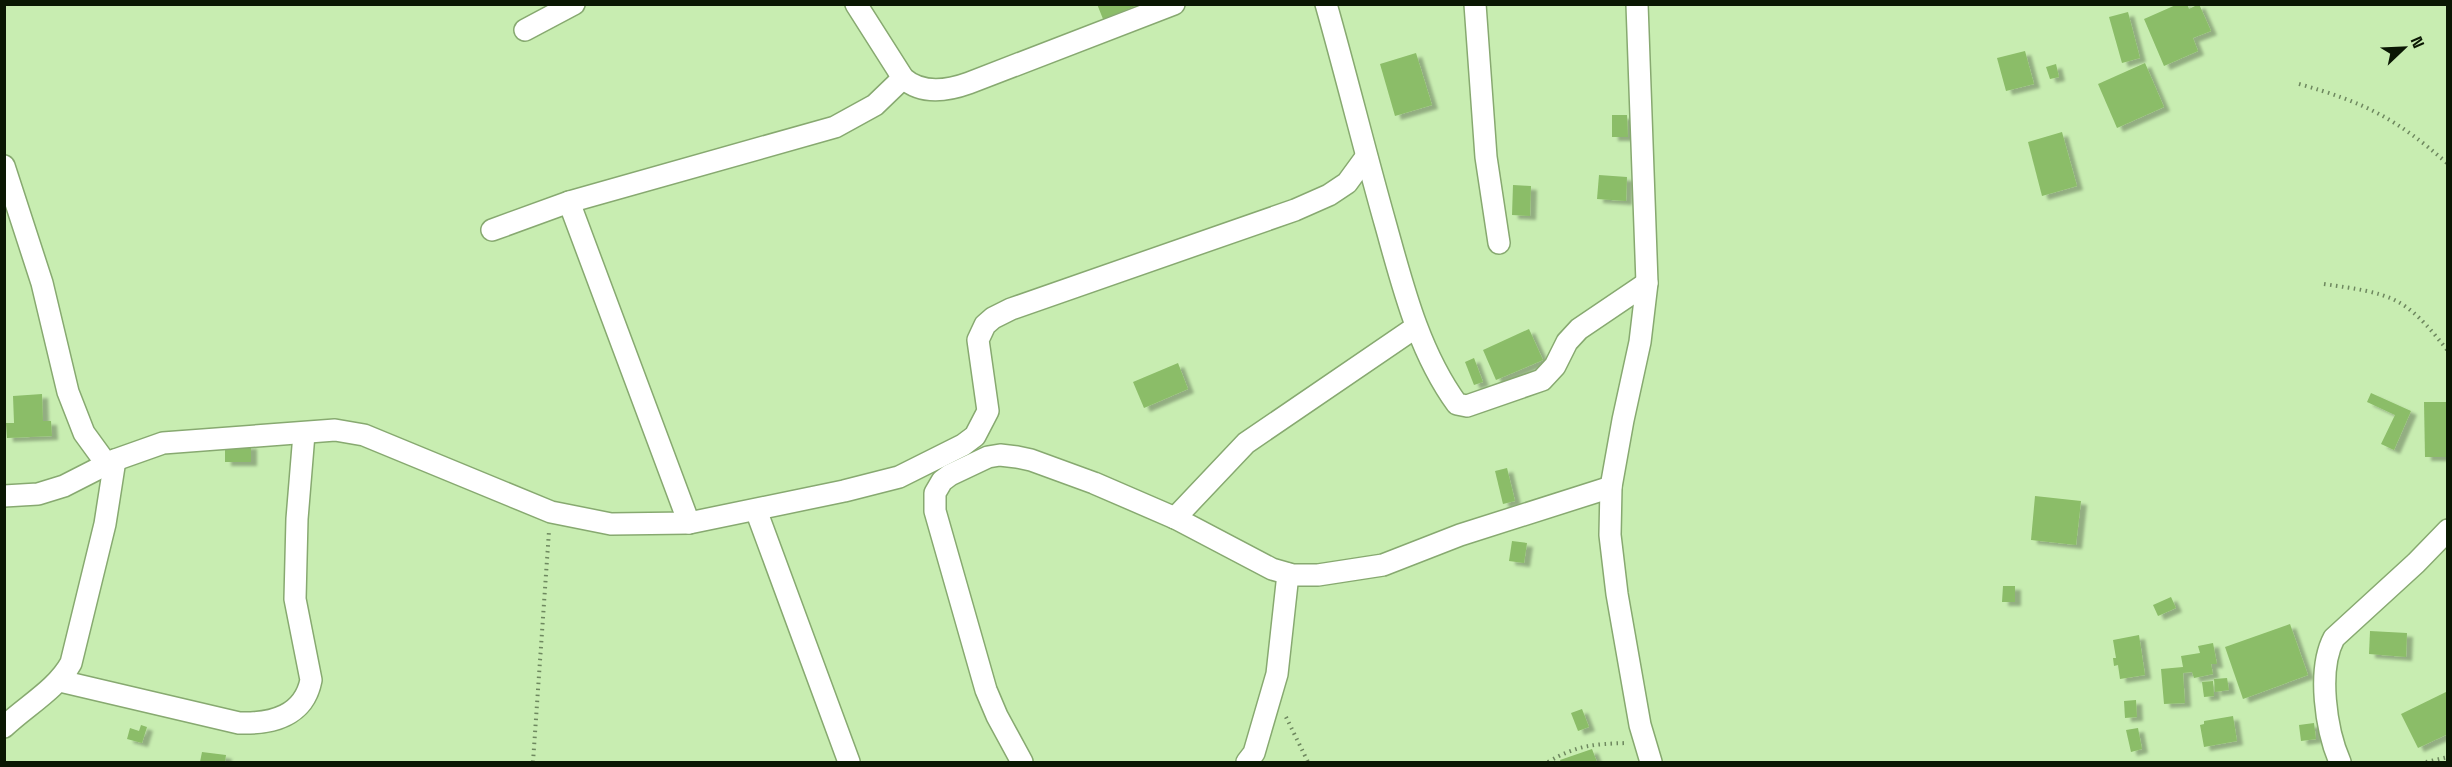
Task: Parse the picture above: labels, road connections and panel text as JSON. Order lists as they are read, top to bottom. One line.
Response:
{"north":"top right"}
